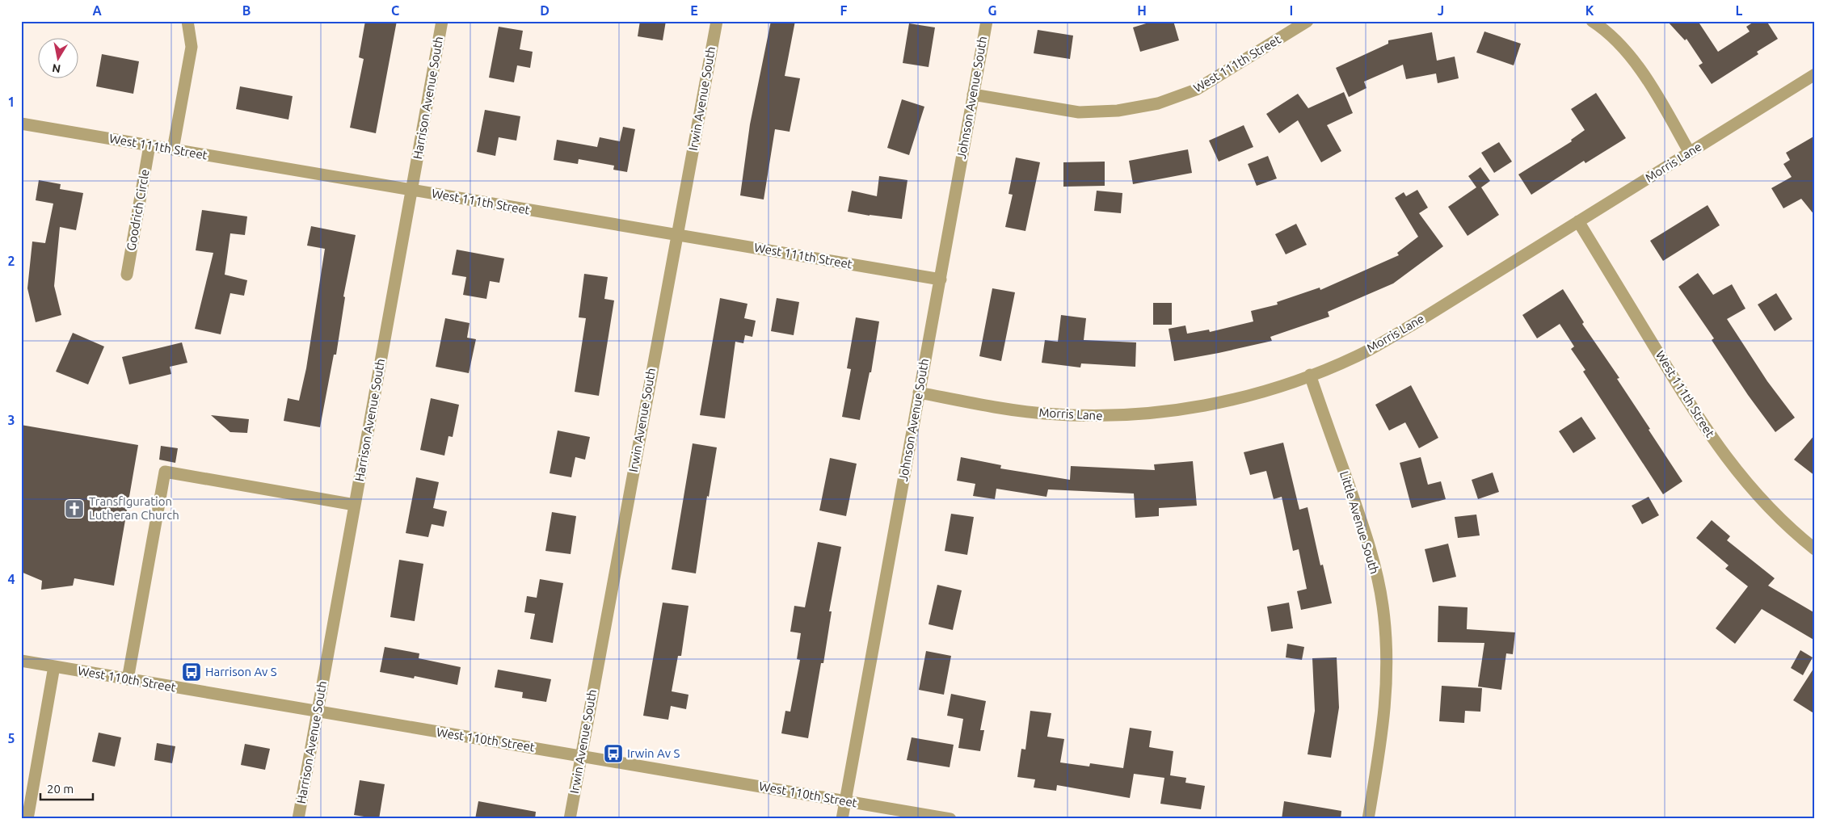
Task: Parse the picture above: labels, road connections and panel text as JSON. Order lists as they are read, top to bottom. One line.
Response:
{"streets":{"street":["West 111th Street","Harrison Avenue South","Johnson Avenue South","Irwin Avenue South","Morris Lane","Goodrich Circle","Little Avenue South","West 110th Street"]},"crossings":[["West 111th Street","Harrison Avenue South"],["West 111th Street","Johnson Avenue South"],["West 111th Street","Irwin Avenue South"],["West 111th Street","Morris Lane"],["West 111th Street","Goodrich Circle"],["Harrison Avenue South","West 110th Street"],["Johnson Avenue South","Morris Lane"],["Johnson Avenue South","West 110th Street"],["Irwin Avenue South","West 110th Street"],["Morris Lane","Little Avenue South"]],"places":{"church":["Transfiguration Lutheran Church"],"bus stop":["Harrison Av S","Irwin Av S"]},"scale_bar":"20 m","north":"bottom","grid":{"columns":["A","B","C","D","E","F","G","H","I","J","K","L"],"rows":["1","2","3","4","5"]}}
